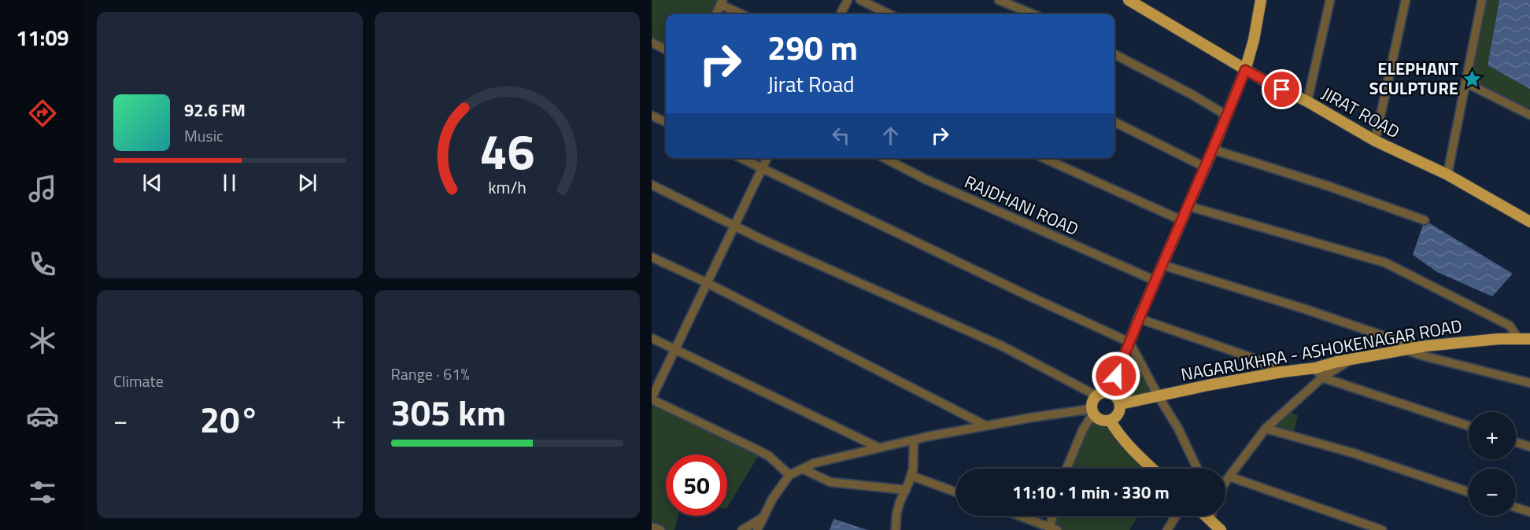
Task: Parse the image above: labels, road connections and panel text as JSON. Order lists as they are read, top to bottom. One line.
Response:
{"streets":{"main road":["JIRAT ROAD","NAGARUKHRA - ASHOKENAGAR ROAD"],"street":["RAJDHANI ROAD"]},"places":{"place":["ELEPHANT SCULPTURE"]},"page":{"tabs":"11:09","turn":["290 m","Jirat Road"],"song":["92.6 FM","Music"],"tile":["Climate",["Range · 61%","305 km"]],"heat":["−","20°","+"],"map_buttons":["+","−"],"limit":"50","trip":"11:10 · 1 min · 330 m","gauge":["46","km/h"]}}
